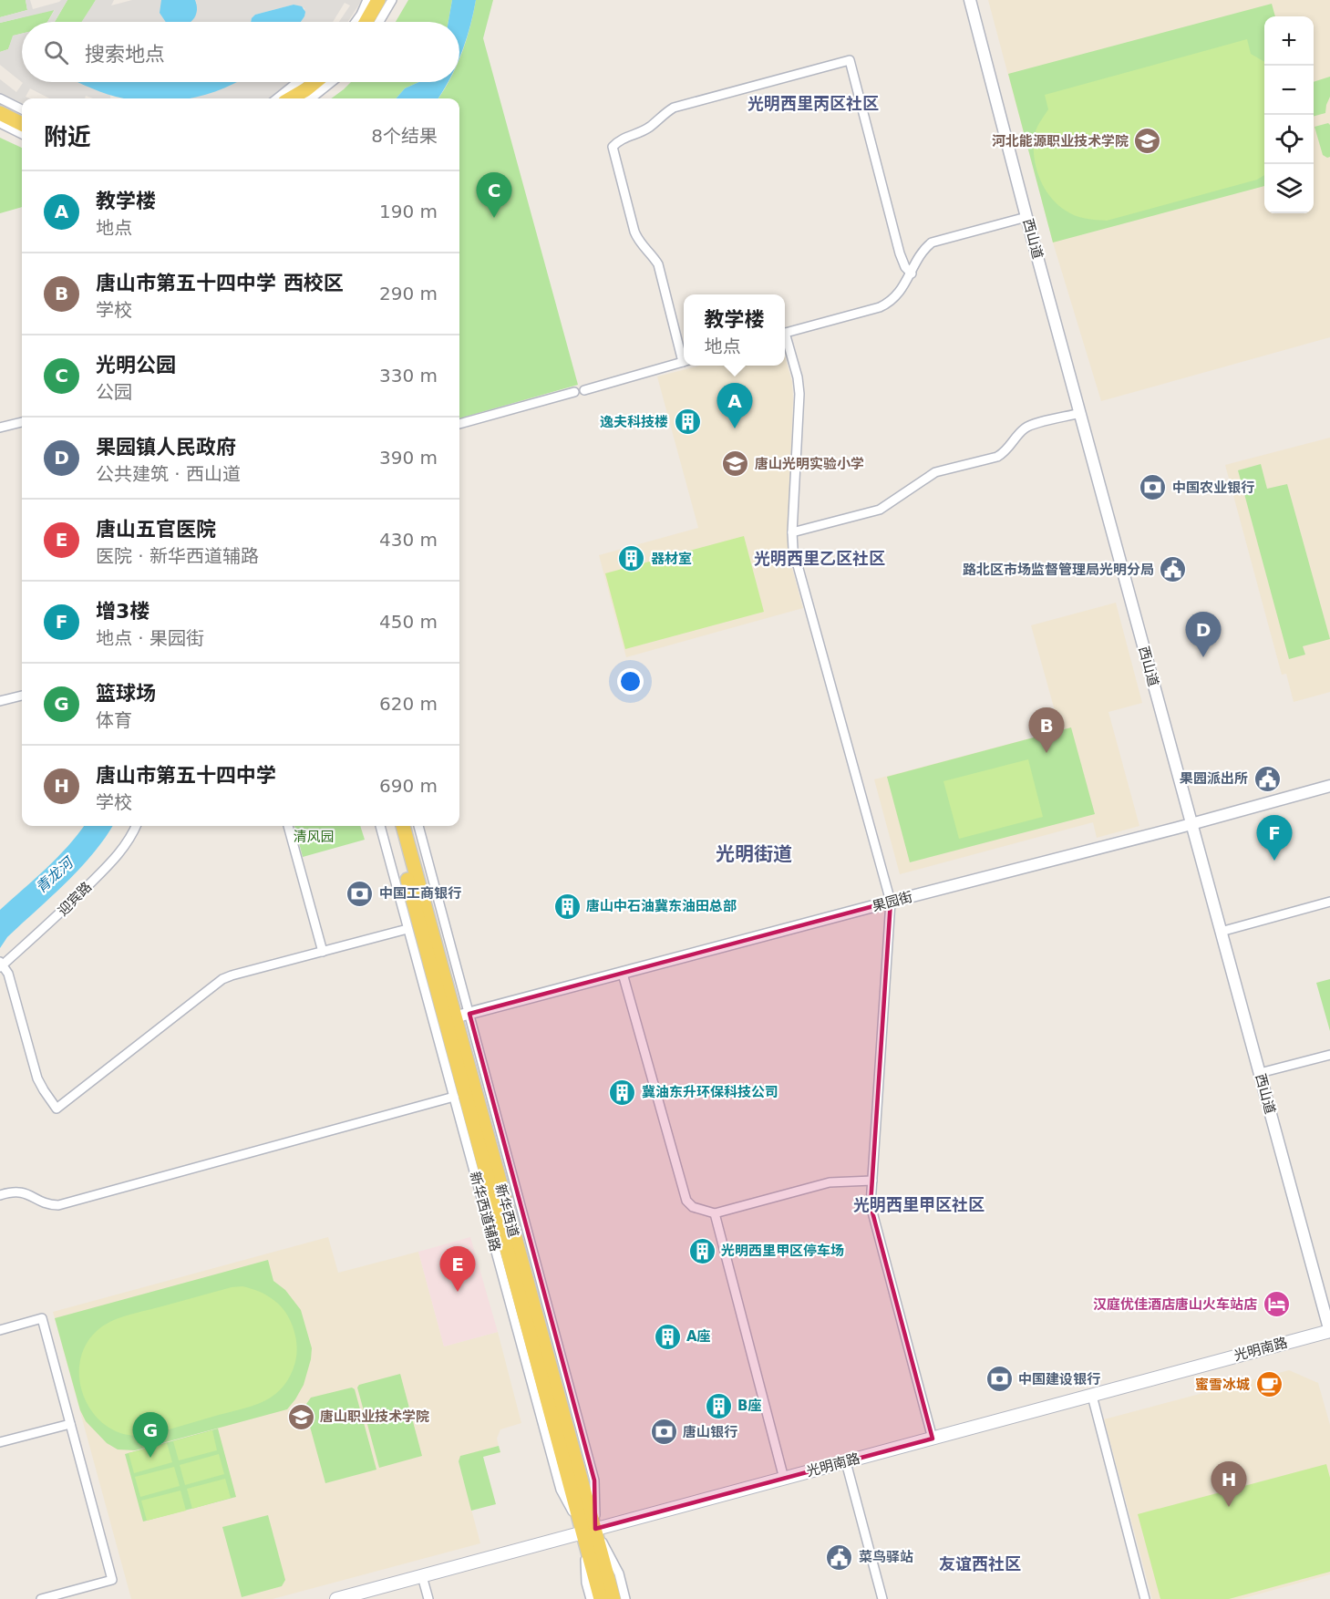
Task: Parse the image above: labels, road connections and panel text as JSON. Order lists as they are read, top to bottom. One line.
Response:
{"streets":{"main road":["新华西道","光明南路"],"street":["西山道","迎宾路","果园街","新华西道辅路"]},"crossings":[["西山道","果园街"],["西山道","光明南路"],["果园街","新华西道"],["果园街","新华西道辅路"],["新华西道","新华西道辅路"],["新华西道","光明南路"],["新华西道辅路","光明南路"]],"districts":["光明西里丙区社区","光明西里乙区社区","光明街道","光明西里甲区社区","友谊西社区"],"water":["青龙河"],"parks":["清风园"],"places":{"school or university":["河北能源职业技术学院","唐山光明实验小学","唐山职业技术学院"],"building":["逸夫科技楼","器材室","唐山中石油冀东油田总部","冀油东升环保科技公司","光明西里甲区停车场","A座","B座"],"bank":["中国农业银行","中国工商银行","中国建设银行","唐山银行"],"public building":["路北区市场监督管理局光明分局","果园派出所","菜鸟驿站"],"hotel":["汉庭优佳酒店唐山火车站店"],"cafe":["蜜雪冰城"]},"page":{"map_buttons":["+","−"],"search":"搜索地点","heading":["附近","8个结果"],"list":[{"mark":"A","name":"教学楼","note":"地点","value":"190 m"},{"mark":"B","name":"唐山市第五十四中学 西校区","note":"学校","value":"290 m"},{"mark":"C","name":"光明公园","note":"公园","value":"330 m"},{"mark":"D","name":"果园镇人民政府","note":"公共建筑 · 西山道","value":"390 m"},{"mark":"E","name":"唐山五官医院","note":"医院 · 新华西道辅路","value":"430 m"},{"mark":"F","name":"增3楼","note":"地点 · 果园街","value":"450 m"},{"mark":"G","name":"篮球场","note":"体育","value":"620 m"},{"mark":"H","name":"唐山市第五十四中学","note":"学校","value":"690 m"}],"pins":["C","A","D","B","F","E","G","H"],"popup":["教学楼","地点"]}}
